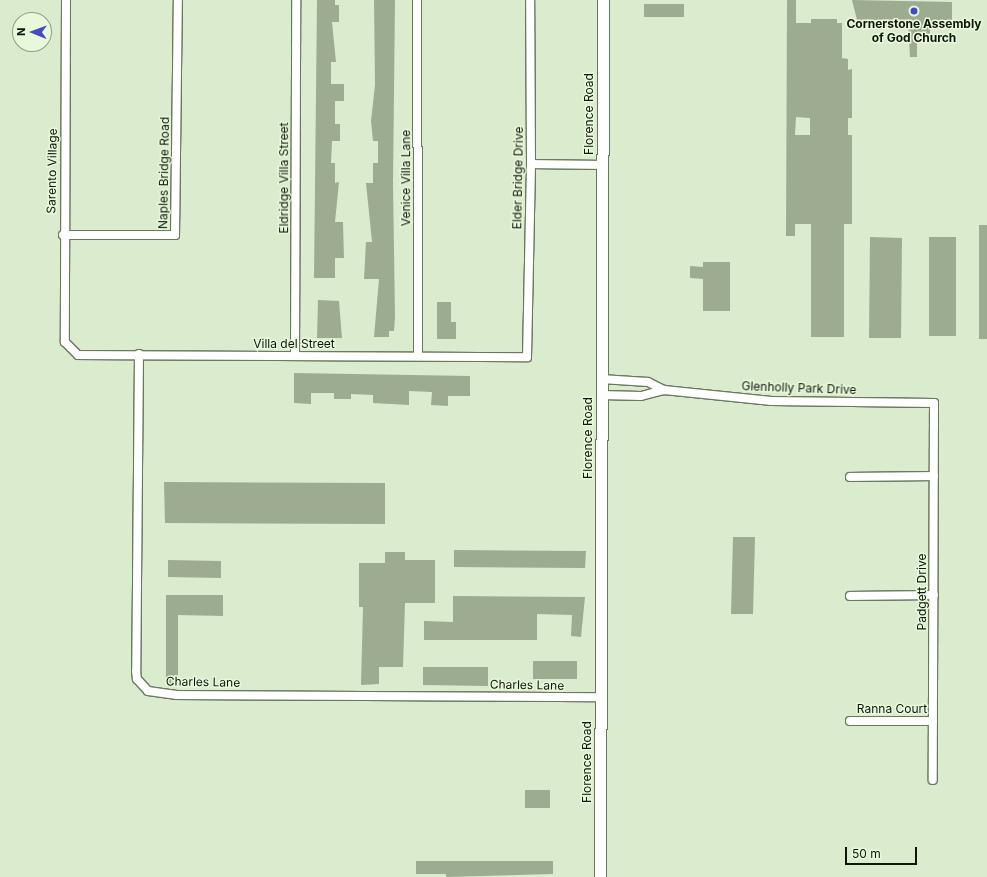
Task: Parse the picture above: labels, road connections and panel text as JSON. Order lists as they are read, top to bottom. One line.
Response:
{"streets":{"street":["Florence Road","Sarento Village","Naples Bridge Road","Eldridge Villa Street","Venice Villa Lane","Elder Bridge Drive","Villa del Street","Glenholly Park Drive","Padgett Drive","Charles Lane","Ranna Court"]},"crossings":[["Florence Road","Glenholly Park Drive"],["Florence Road","Charles Lane"],["Sarento Village","Naples Bridge Road"],["Sarento Village","Villa del Street"],["Eldridge Villa Street","Villa del Street"],["Venice Villa Lane","Villa del Street"],["Elder Bridge Drive","Villa del Street"],["Villa del Street","Charles Lane"],["Glenholly Park Drive","Padgett Drive"],["Padgett Drive","Ranna Court"]],"places":["Cornerstone Assembly of God Church"],"scale_bar":"50 m","north":"left"}
